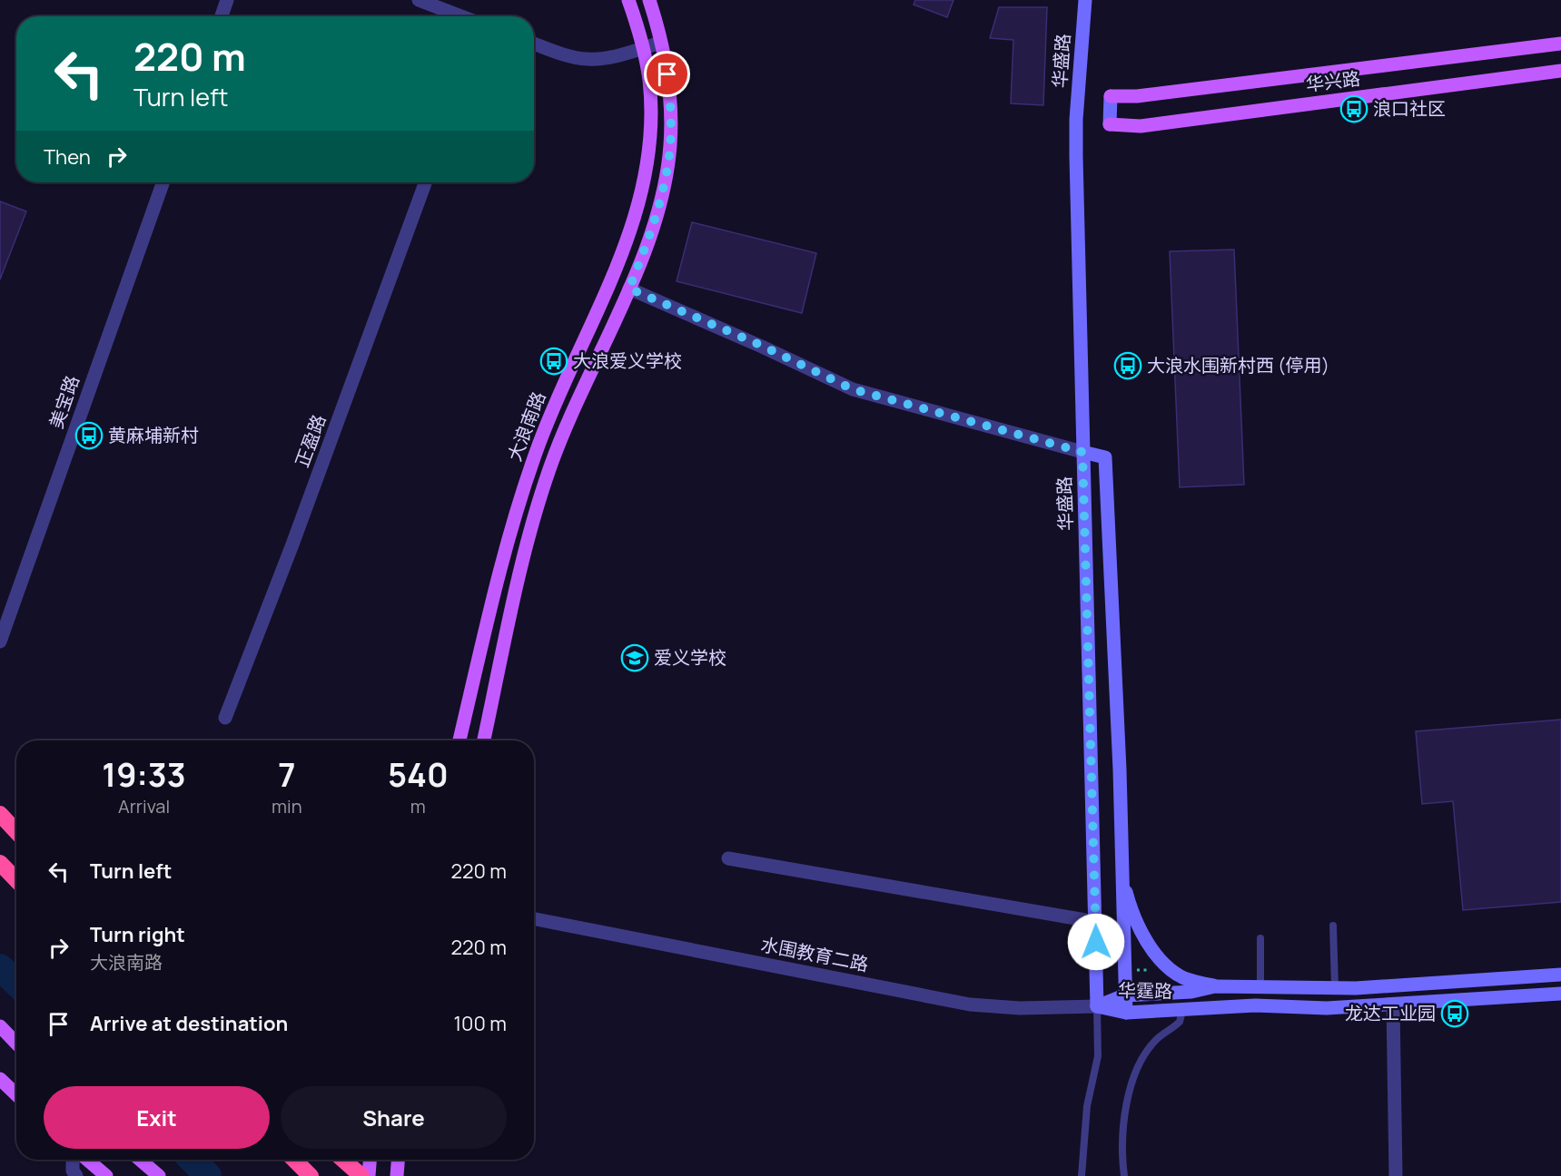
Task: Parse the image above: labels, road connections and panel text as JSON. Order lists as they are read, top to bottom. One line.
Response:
{"streets":{"main road":["华盛路","华兴路","大浪南路","华霆路"],"street":["美宝路","正盈路","水围教育二路"]},"crossings":[["华盛路","水围教育二路"],["华盛路","华霆路"],["水围教育二路","华霆路"]],"places":{"bus stop":["浪口社区","大浪爱义学校","大浪水围新村西 (停用)","黄麻埔新村","龙达工业园"],"school or university":["爱义学校"]},"page":{"turn":["220 m","Turn left"],"then":"Then","eta":["19:33","Arrival","7","min","540","m"],"list":[{"name":"Turn left","value":"220 m"},{"name":"Turn right","note":"大浪南路","value":"220 m"},{"name":"Arrive at destination","value":"100 m"}],"buttons":["Exit","Share"]}}
